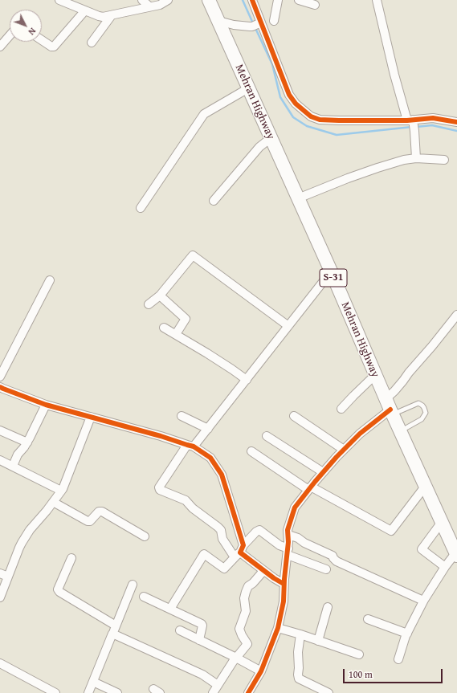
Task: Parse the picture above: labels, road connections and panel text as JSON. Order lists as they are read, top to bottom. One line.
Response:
{"streets":{"main road":["Mehran Highway","S-31"]},"scale_bar":"100 m","north":"bottom right"}
